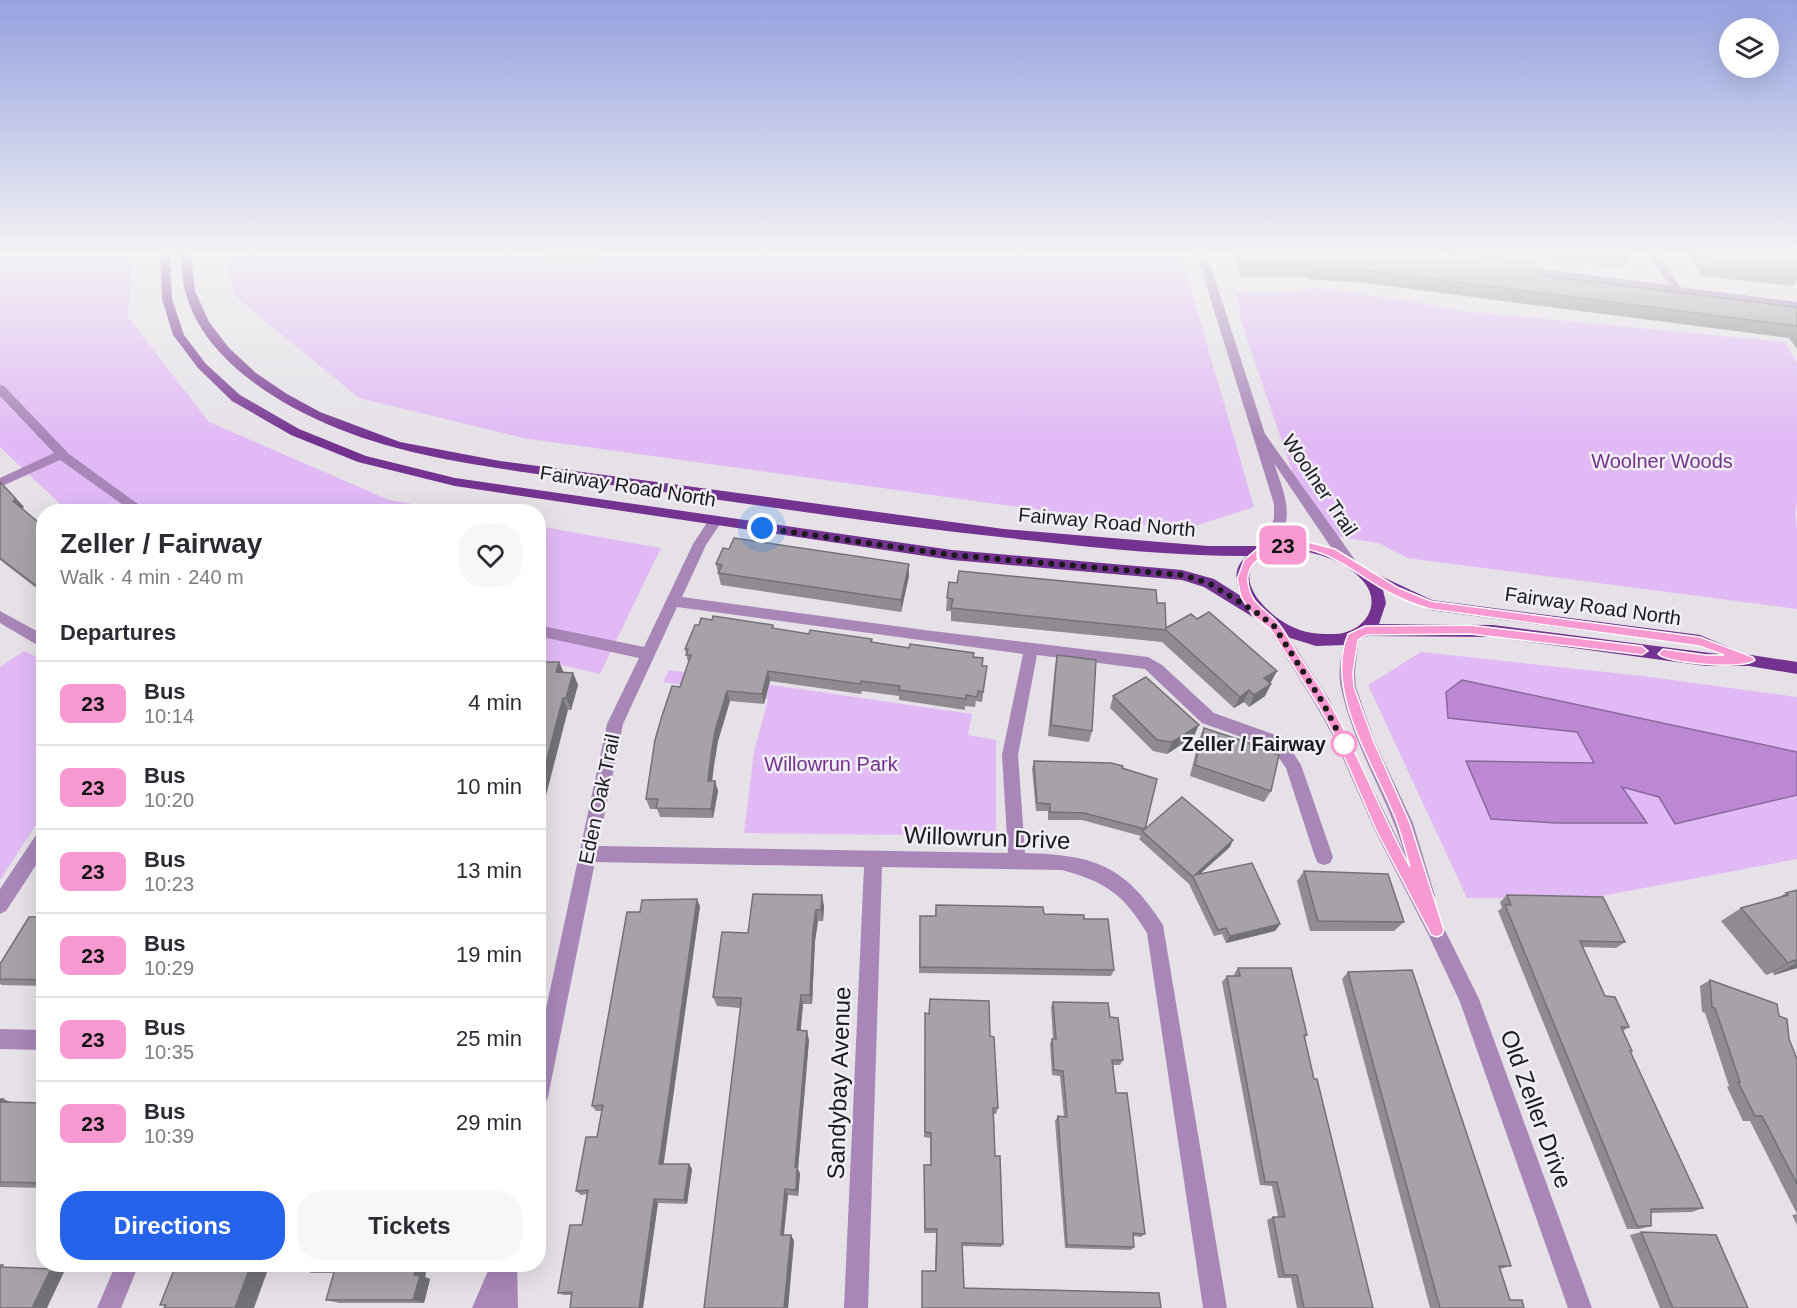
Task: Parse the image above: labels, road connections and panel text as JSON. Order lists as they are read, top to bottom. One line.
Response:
{"streets":{"main road":["Fairway Road North"],"street":["Woolner Trail","Eden Oak Trail","Willowrun Drive","Sandybay Avenue","Old Zeller Drive"]},"crossings":[["Woolner Trail","Fairway Road North"],["Woolner Trail","Old Zeller Drive"],["Fairway Road North","Eden Oak Trail"],["Fairway Road North","Old Zeller Drive"],["Eden Oak Trail","Willowrun Drive"],["Willowrun Drive","Sandybay Avenue"]],"parks":["Woolner Woods","Willowrun Park"],"places":["Zeller / Fairway"],"lines":["bus line 23"],"page":{"on_map":"23","heading":[["Zeller / Fairway","Walk · 4 min · 240 m"],"Departures"],"list":[{"mark":"23","name":"Bus","note":"10:14","value":"4 min"},{"mark":"23","name":"Bus","note":"10:20","value":"10 min"},{"mark":"23","name":"Bus","note":"10:23","value":"13 min"},{"mark":"23","name":"Bus","note":"10:29","value":"19 min"},{"mark":"23","name":"Bus","note":"10:35","value":"25 min"},{"mark":"23","name":"Bus","note":"10:39","value":"29 min"}],"buttons":["Directions","Tickets"]}}
